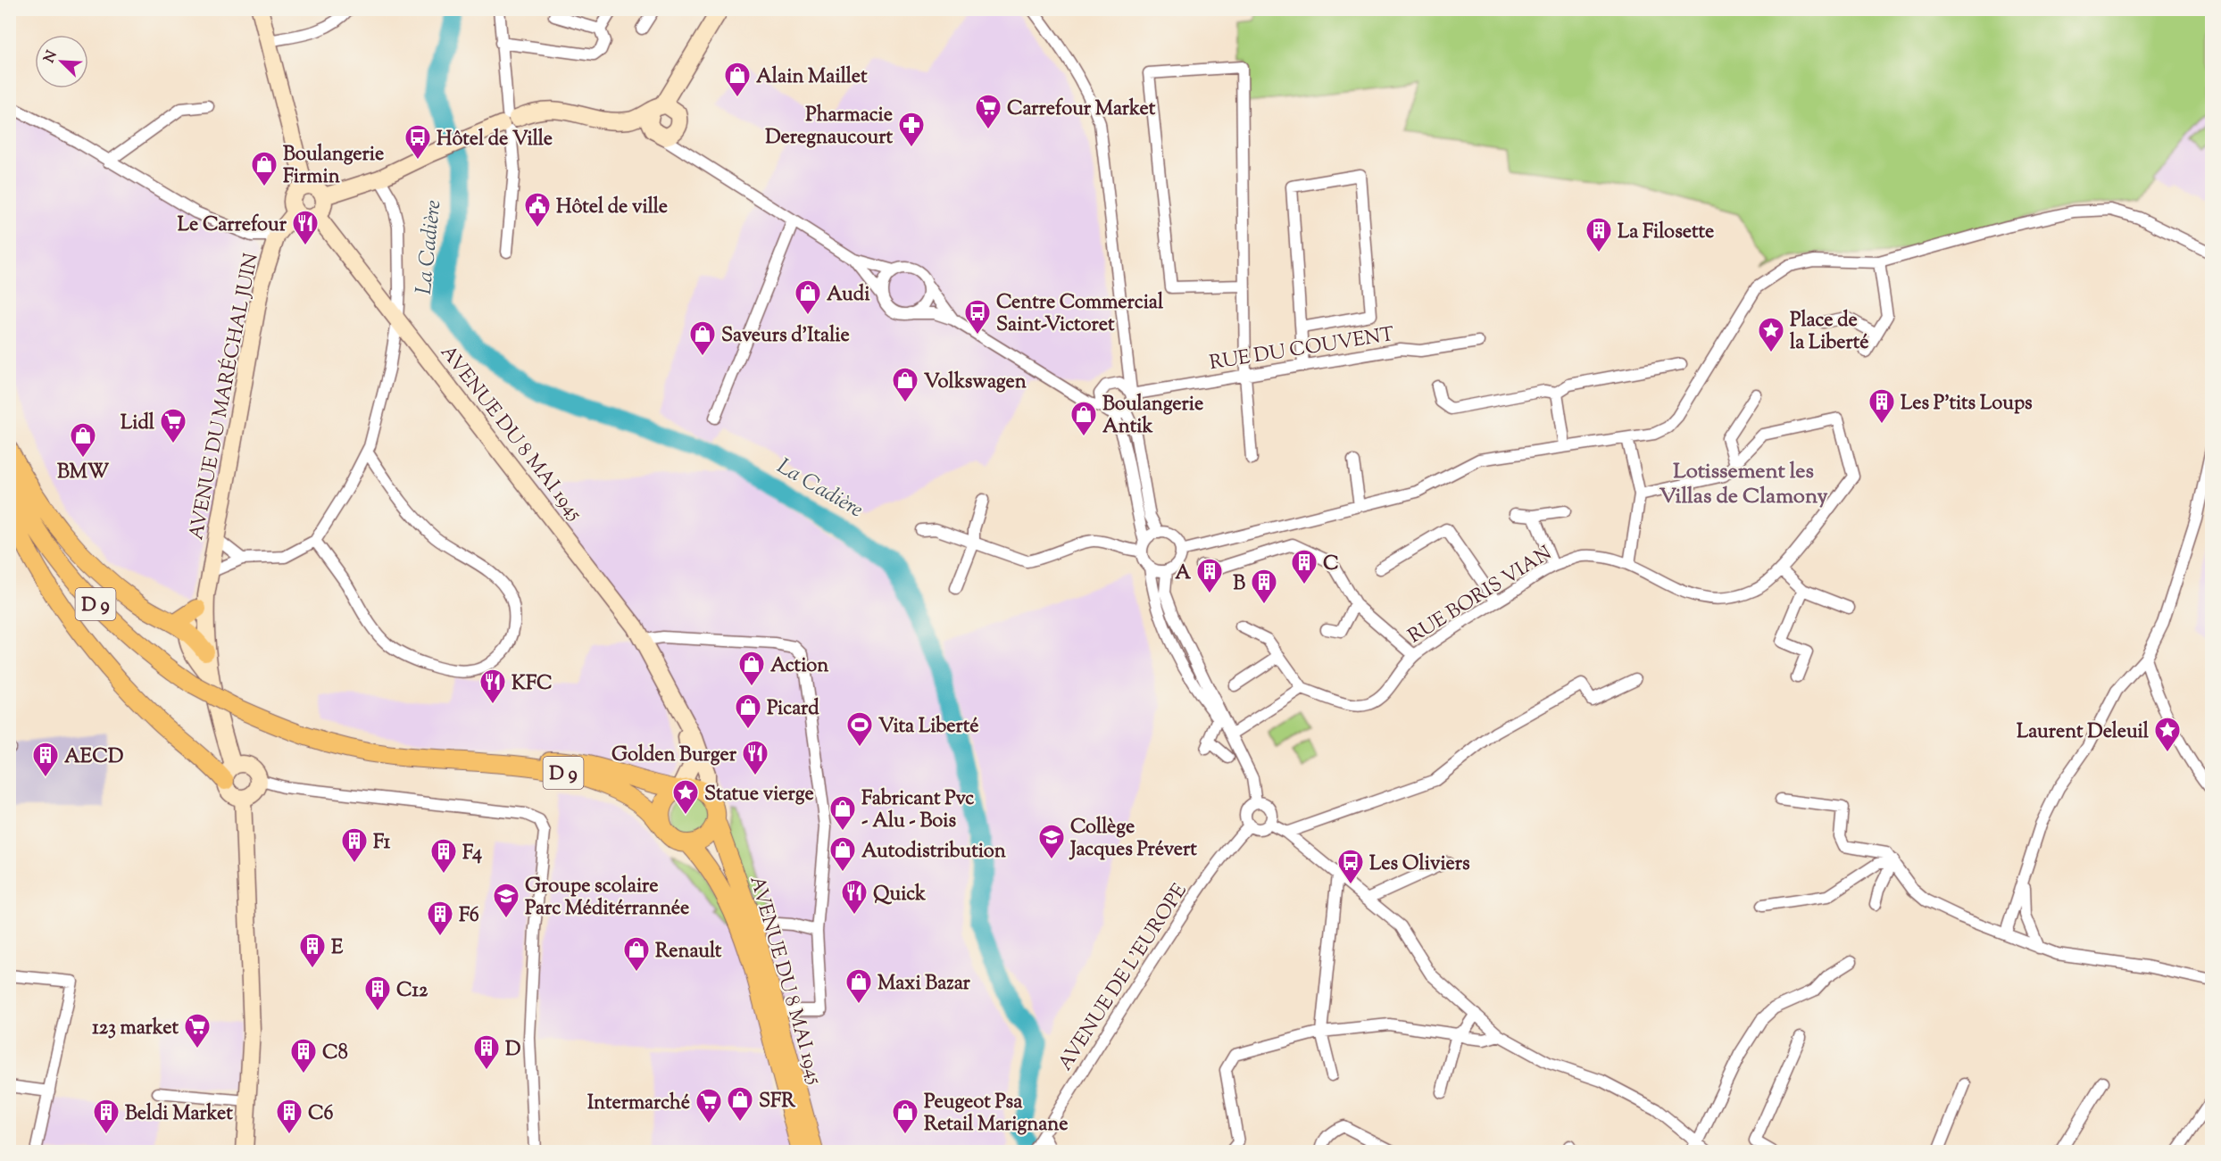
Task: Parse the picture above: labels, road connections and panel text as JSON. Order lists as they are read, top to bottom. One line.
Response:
{"streets":{"main road":["AVENUE DU MARÉCHAL JUIN","AVENUE DU 8 MAI 1945","D 9"],"street":["RUE DU COUVENT","RUE BORIS VIAN","AVENUE DE L'EUROPE"]},"crossings":[["AVENUE DU MARÉCHAL JUIN","AVENUE DU 8 MAI 1945"],["AVENUE DU 8 MAI 1945","D 9"]],"districts":["Lotissement les Villas de Clamony"],"water":["La Cadière"],"places":{"shop":["Alain Maillet","Boulangerie Firmin","Audi","Saveurs d'Italie","Volkswagen","Boulangerie Antik","BMW","Action","Picard","Fabricant Pvc - Alu - Bois","Autodistribution","Renault","Maxi Bazar","SFR","Peugeot Psa Retail Marignane"],"supermarket":["Carrefour Market","Lidl","123 market","Intermarché"],"pharmacy":["Pharmacie Deregnaucourt"],"bus stop":["Hôtel de Ville","Centre Commercial Saint-Victoret","Les Oliviers"],"public building":["Hôtel de ville"],"restaurant":["Le Carrefour","KFC","Golden Burger","Quick"],"building":["La Filosette","Les P'tits Loups","C","A","B","AECD","F1","F4","F6","E","C12","D","C8","Beldi Market","C6"],"place":["Place de la Liberté","Laurent Deleuil","Statue vierge"],"sports":["Vita Liberté"],"school or university":["Collège Jacques Prévert","Groupe scolaire Parc Méditérrannée"]},"north":"top left"}
